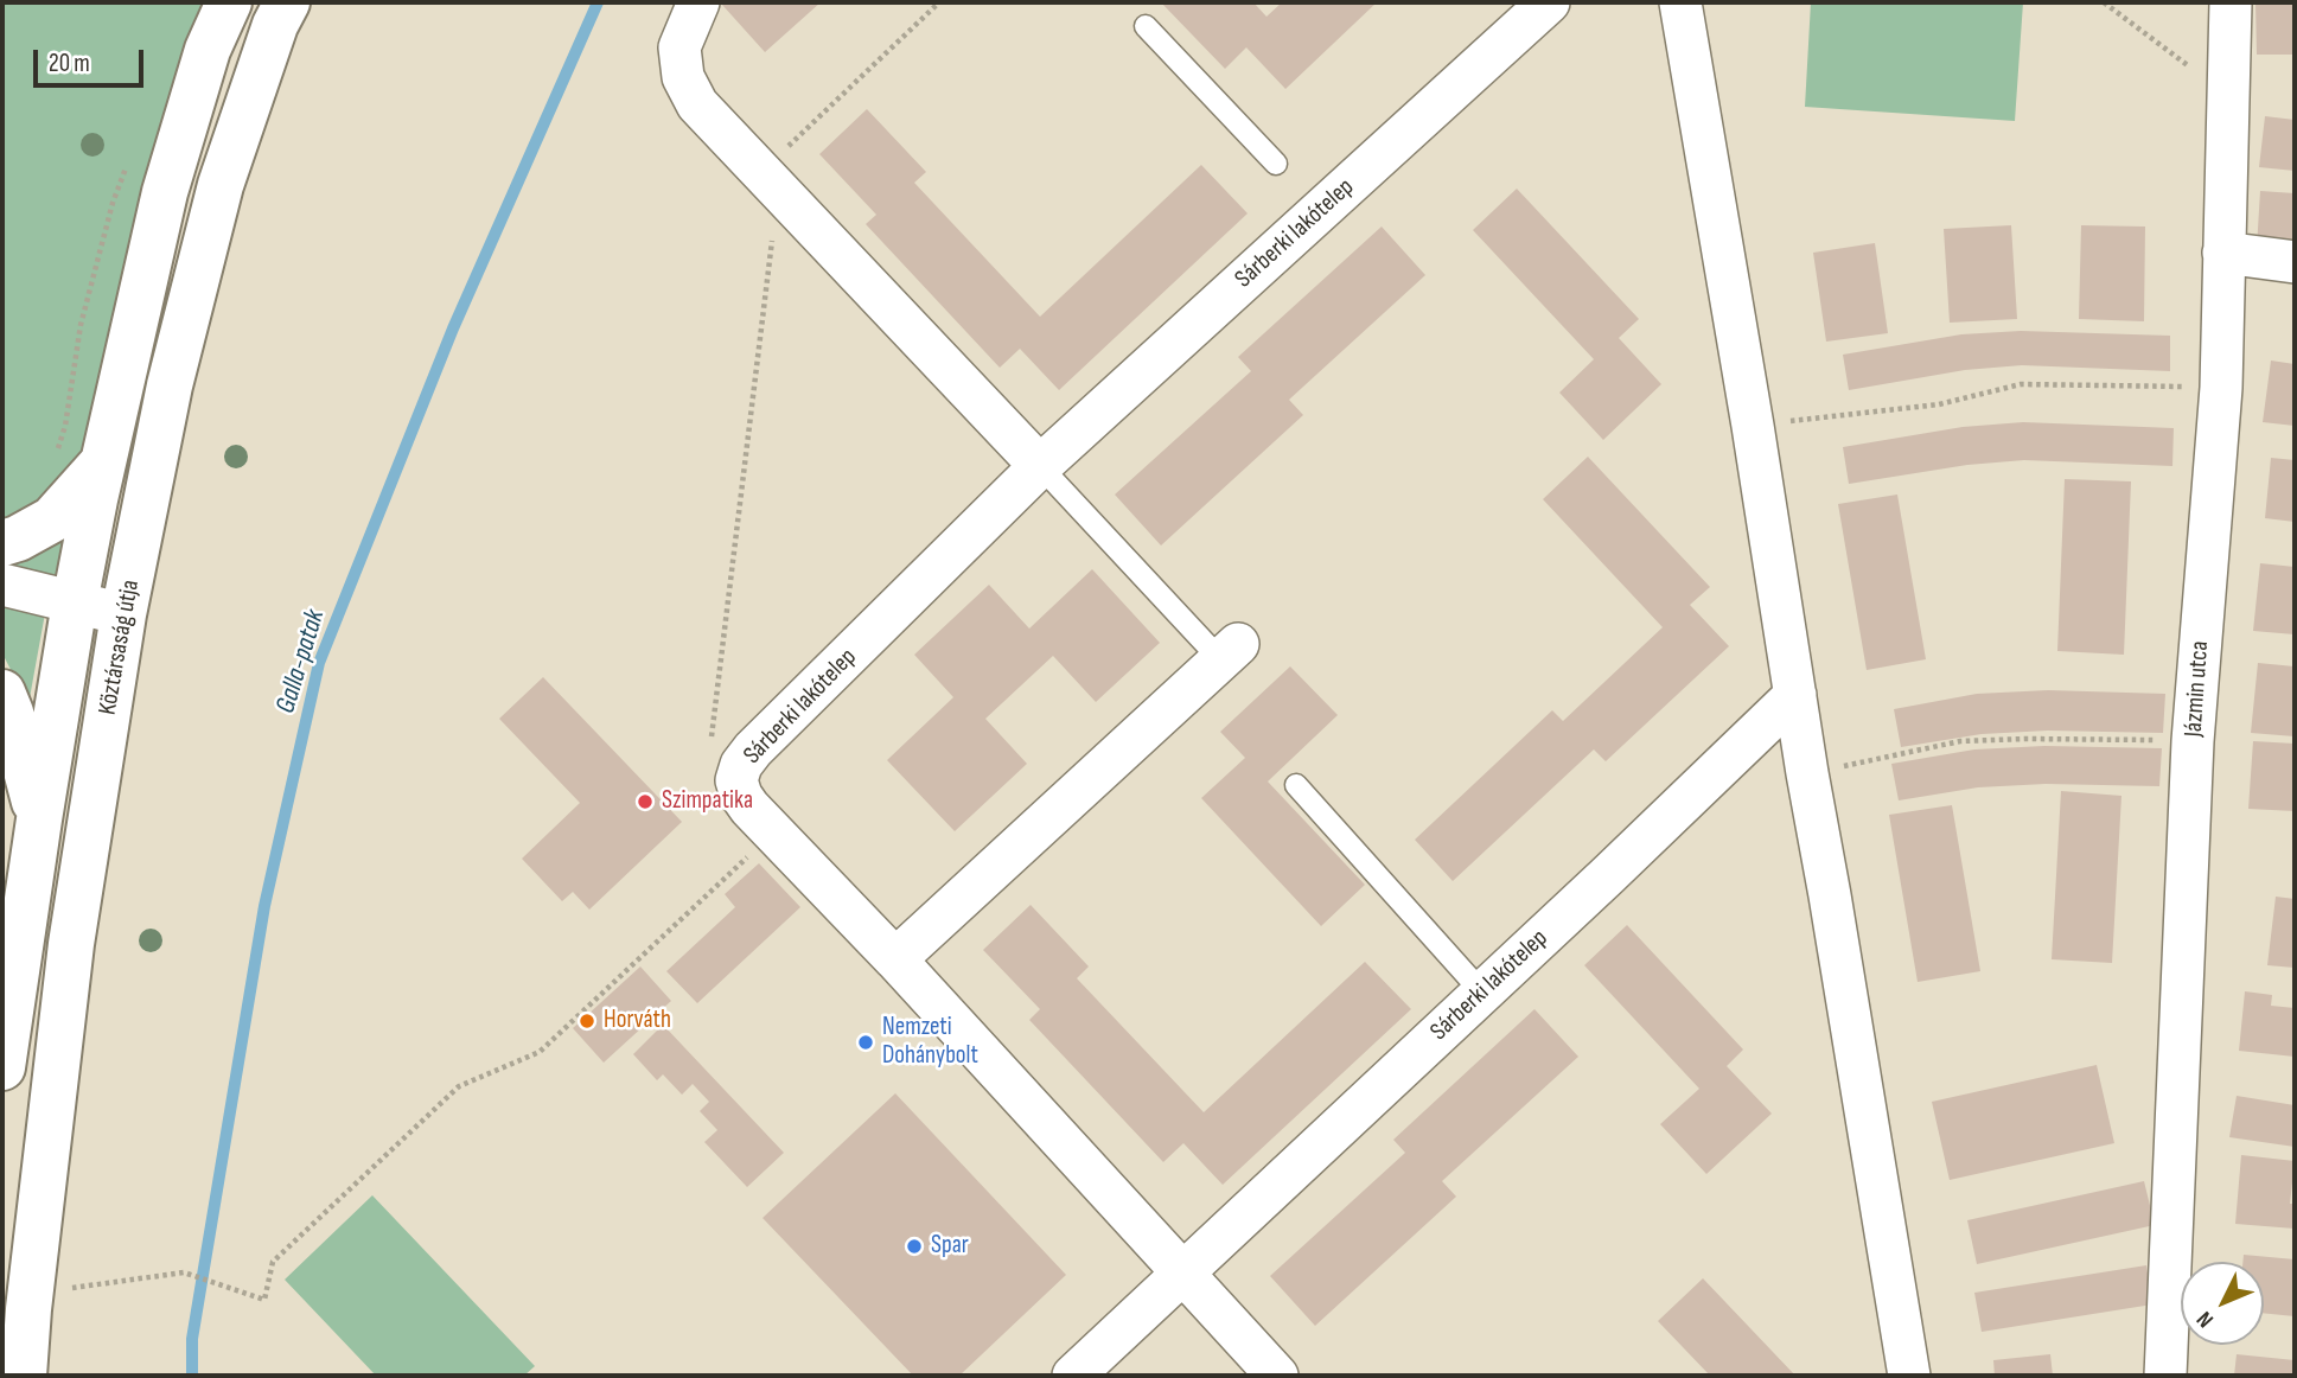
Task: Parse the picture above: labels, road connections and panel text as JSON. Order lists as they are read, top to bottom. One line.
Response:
{"streets":{"street":["Sárberki lakótelep","Köztársaság útja","Jázmin utca"]},"water":["Galla-patak"],"places":["Szimpatika","Horváth","Nemzeti Dohánybolt","Spar"],"scale_bar":"20 m","north":"bottom left"}
